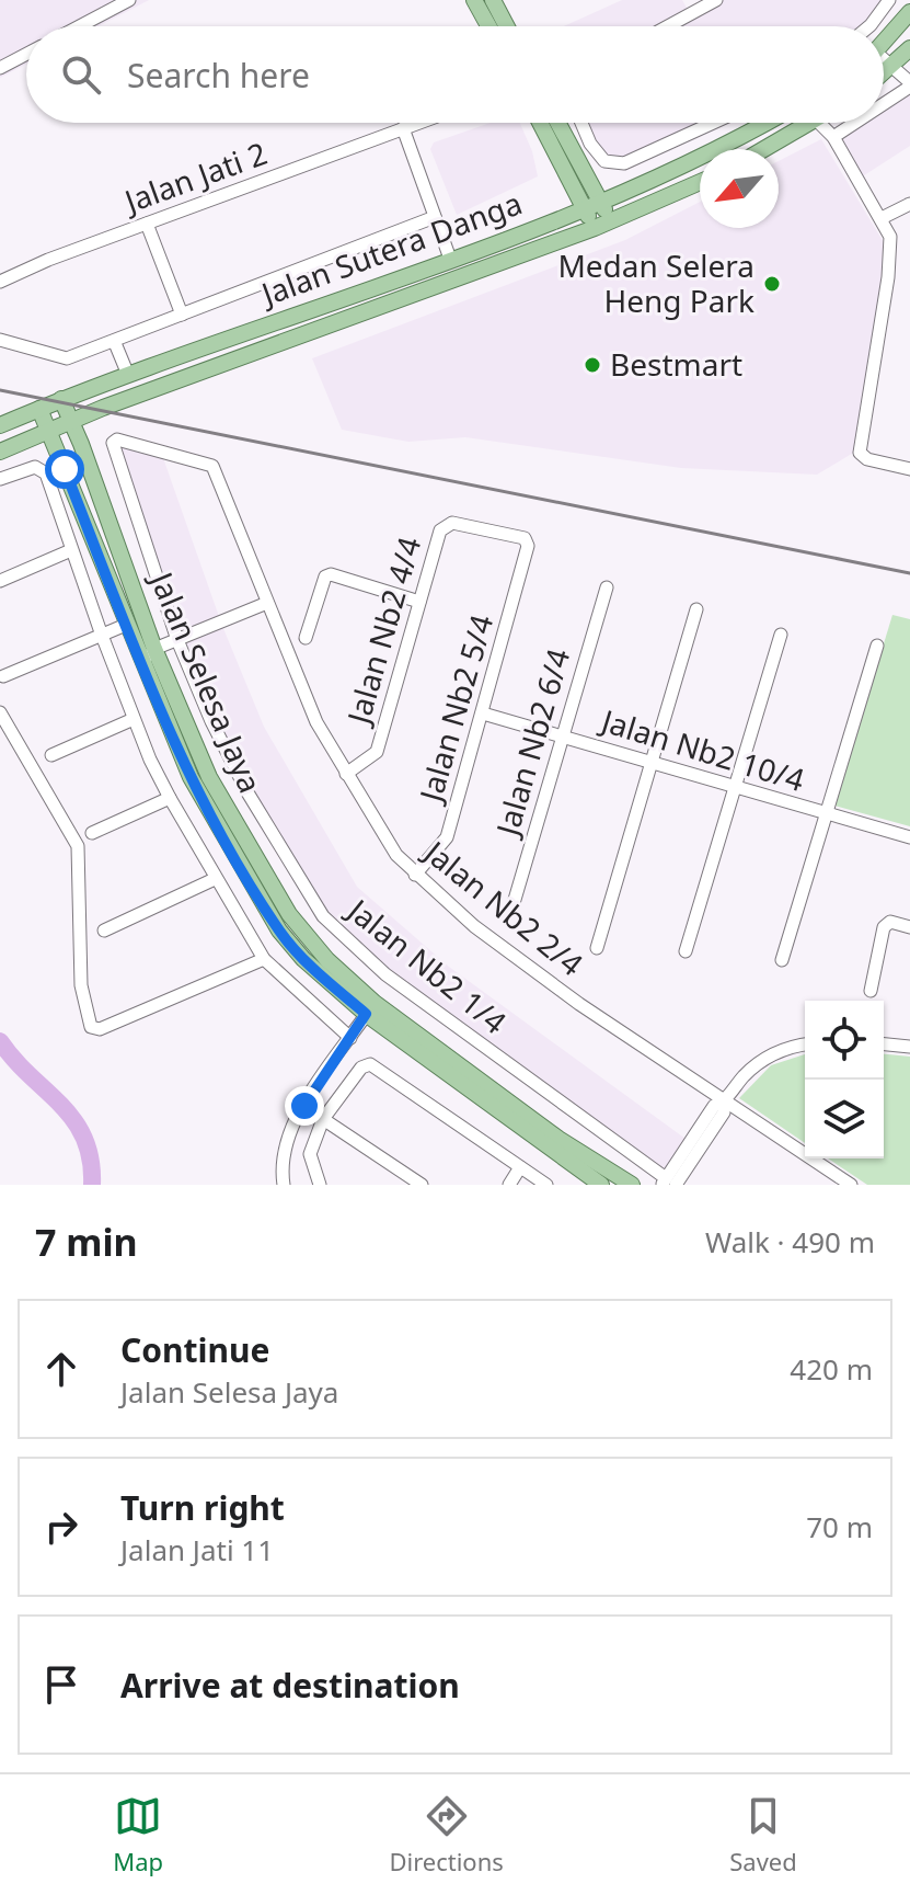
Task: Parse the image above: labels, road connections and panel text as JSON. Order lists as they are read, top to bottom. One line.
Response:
{"streets":{"main road":["Jalan Sutera Danga","Jalan Selesa Jaya"],"street":["Jalan Jati 2","Jalan Nb2 4/4","Jalan Nb2 5/4","Jalan Nb2 6/4","Jalan Nb2 10/4","Jalan Nb2 2/4","Jalan Nb2 1/4"]},"crossings":[["Jalan Sutera Danga","Jalan Selesa Jaya"],["Jalan Nb2 4/4","Jalan Nb2 5/4"],["Jalan Nb2 4/4","Jalan Nb2 2/4"],["Jalan Nb2 5/4","Jalan Nb2 10/4"],["Jalan Nb2 5/4","Jalan Nb2 2/4"],["Jalan Nb2 6/4","Jalan Nb2 10/4"],["Jalan Nb2 2/4","Jalan Nb2 1/4"]],"places":["Medan Selera Heng Park","Bestmart"],"north":"bottom left","page":{"search":"Search here","heading":["7 min","Walk · 490 m"],"list":[["Continue","Jalan Selesa Jaya","420 m"],["Turn right","Jalan Jati 11","70 m"],"Arrive at destination"],"nav":["Map","Directions","Saved"]}}
